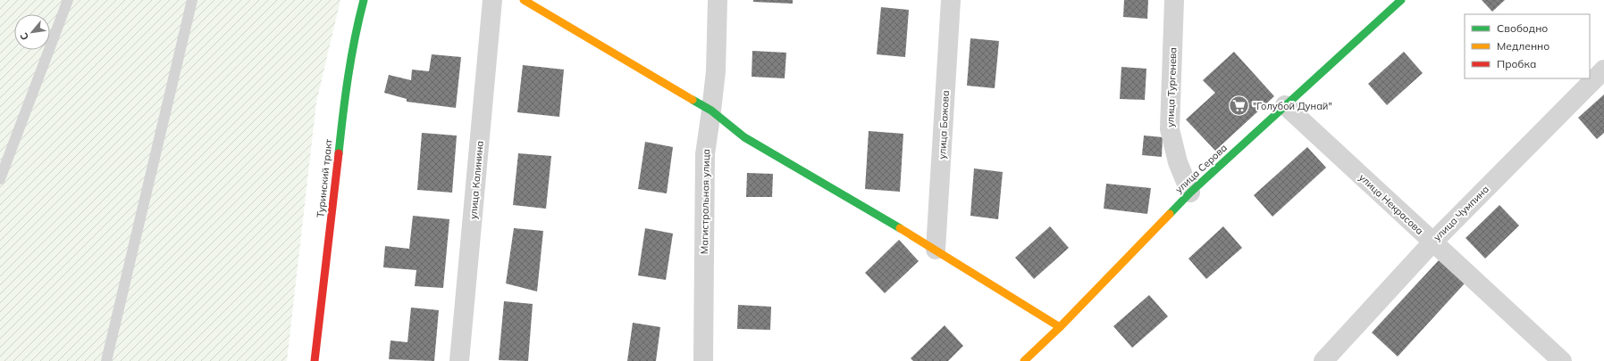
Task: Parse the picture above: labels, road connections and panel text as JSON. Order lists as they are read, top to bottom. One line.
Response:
{"streets":{"street":["улица Тургенева","улица Бажова","улица Серова","Туринский тракт","улица Калинина","Магистральная улица","улица Некрасова","улица Чумпина"]},"crossings":[["улица Тургенева","улица Серова"],["улица Серова","улица Некрасова"],["улица Некрасова","улица Чумпина"]],"places":{"supermarket":["\"Голубой Дунай\""]},"legend":["Свободно","Медленно","Пробка"],"north":"bottom left"}
